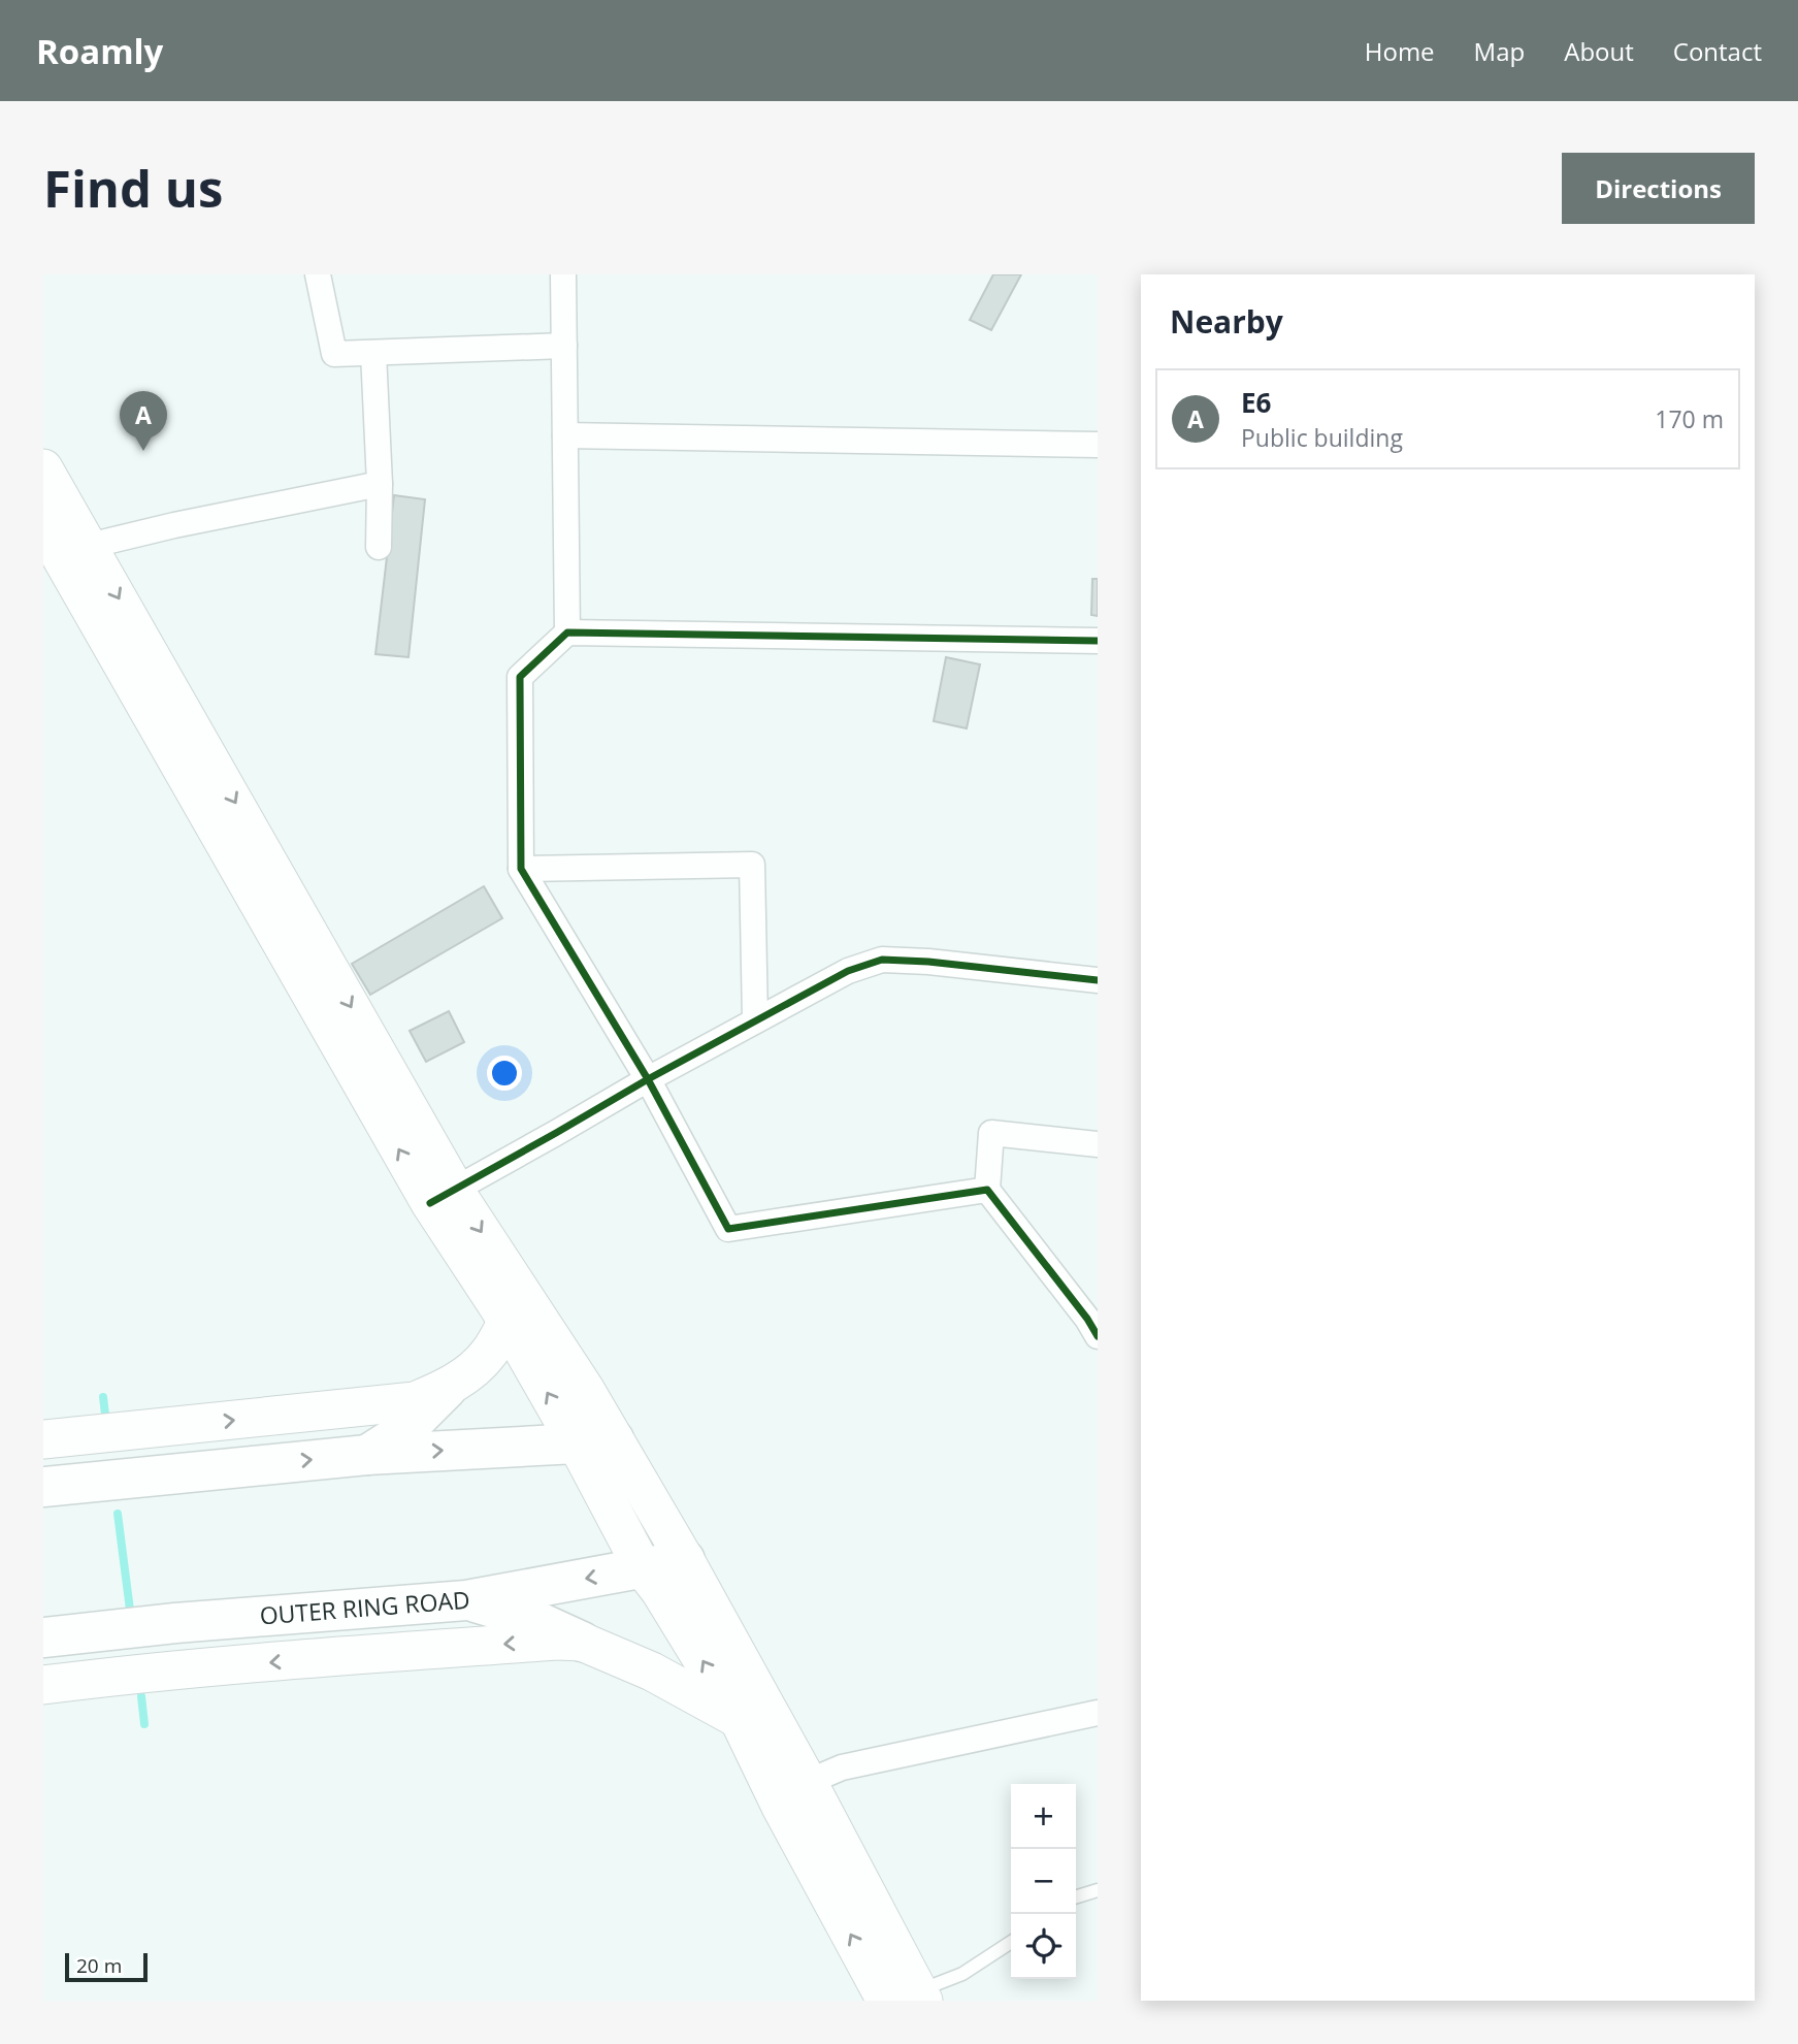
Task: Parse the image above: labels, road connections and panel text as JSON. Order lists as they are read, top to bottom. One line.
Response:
{"streets":{"highway":["OUTER RING ROAD"]},"scale_bar":"20 m","page":{"header":"Roamly","nav":["Home","Map","About","Contact"],"buttons":"Directions","title":"Find us","heading":"Nearby","list":[{"mark":"A","name":"E6","note":"Public building","value":"170 m"}],"pins":"A","map_buttons":["+","−"],"scale":"20 m"}}
